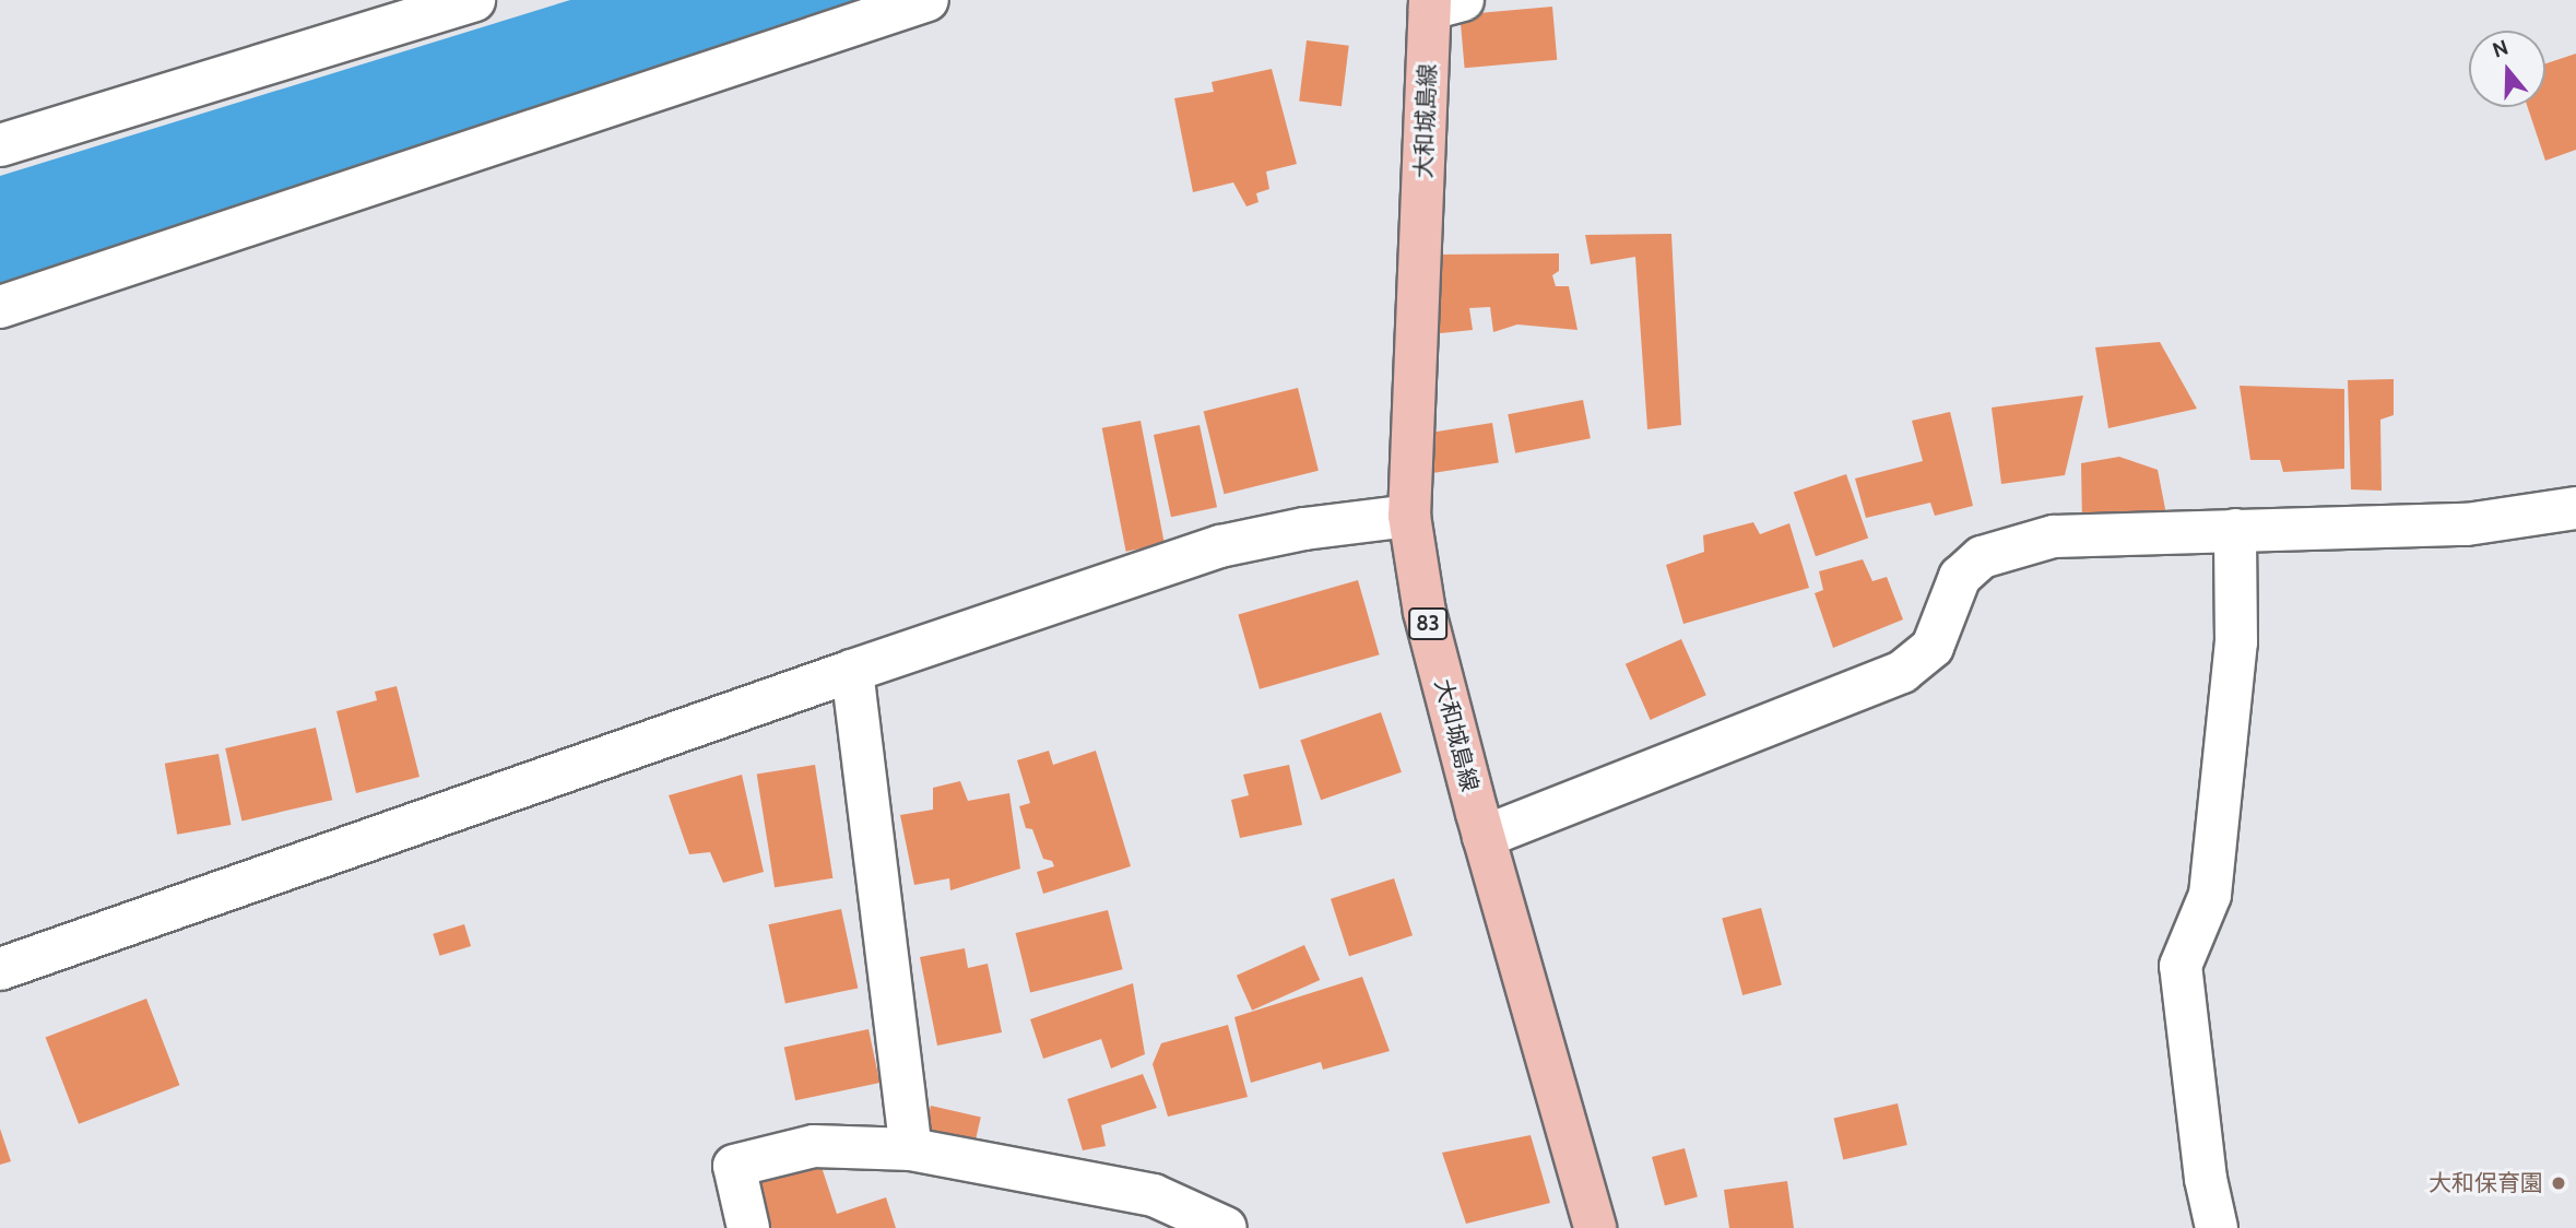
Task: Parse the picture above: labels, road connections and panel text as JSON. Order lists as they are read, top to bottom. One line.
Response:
{"streets":{"main road":["大和城島線","83"]},"places":["大和保育園"],"north":"top"}
